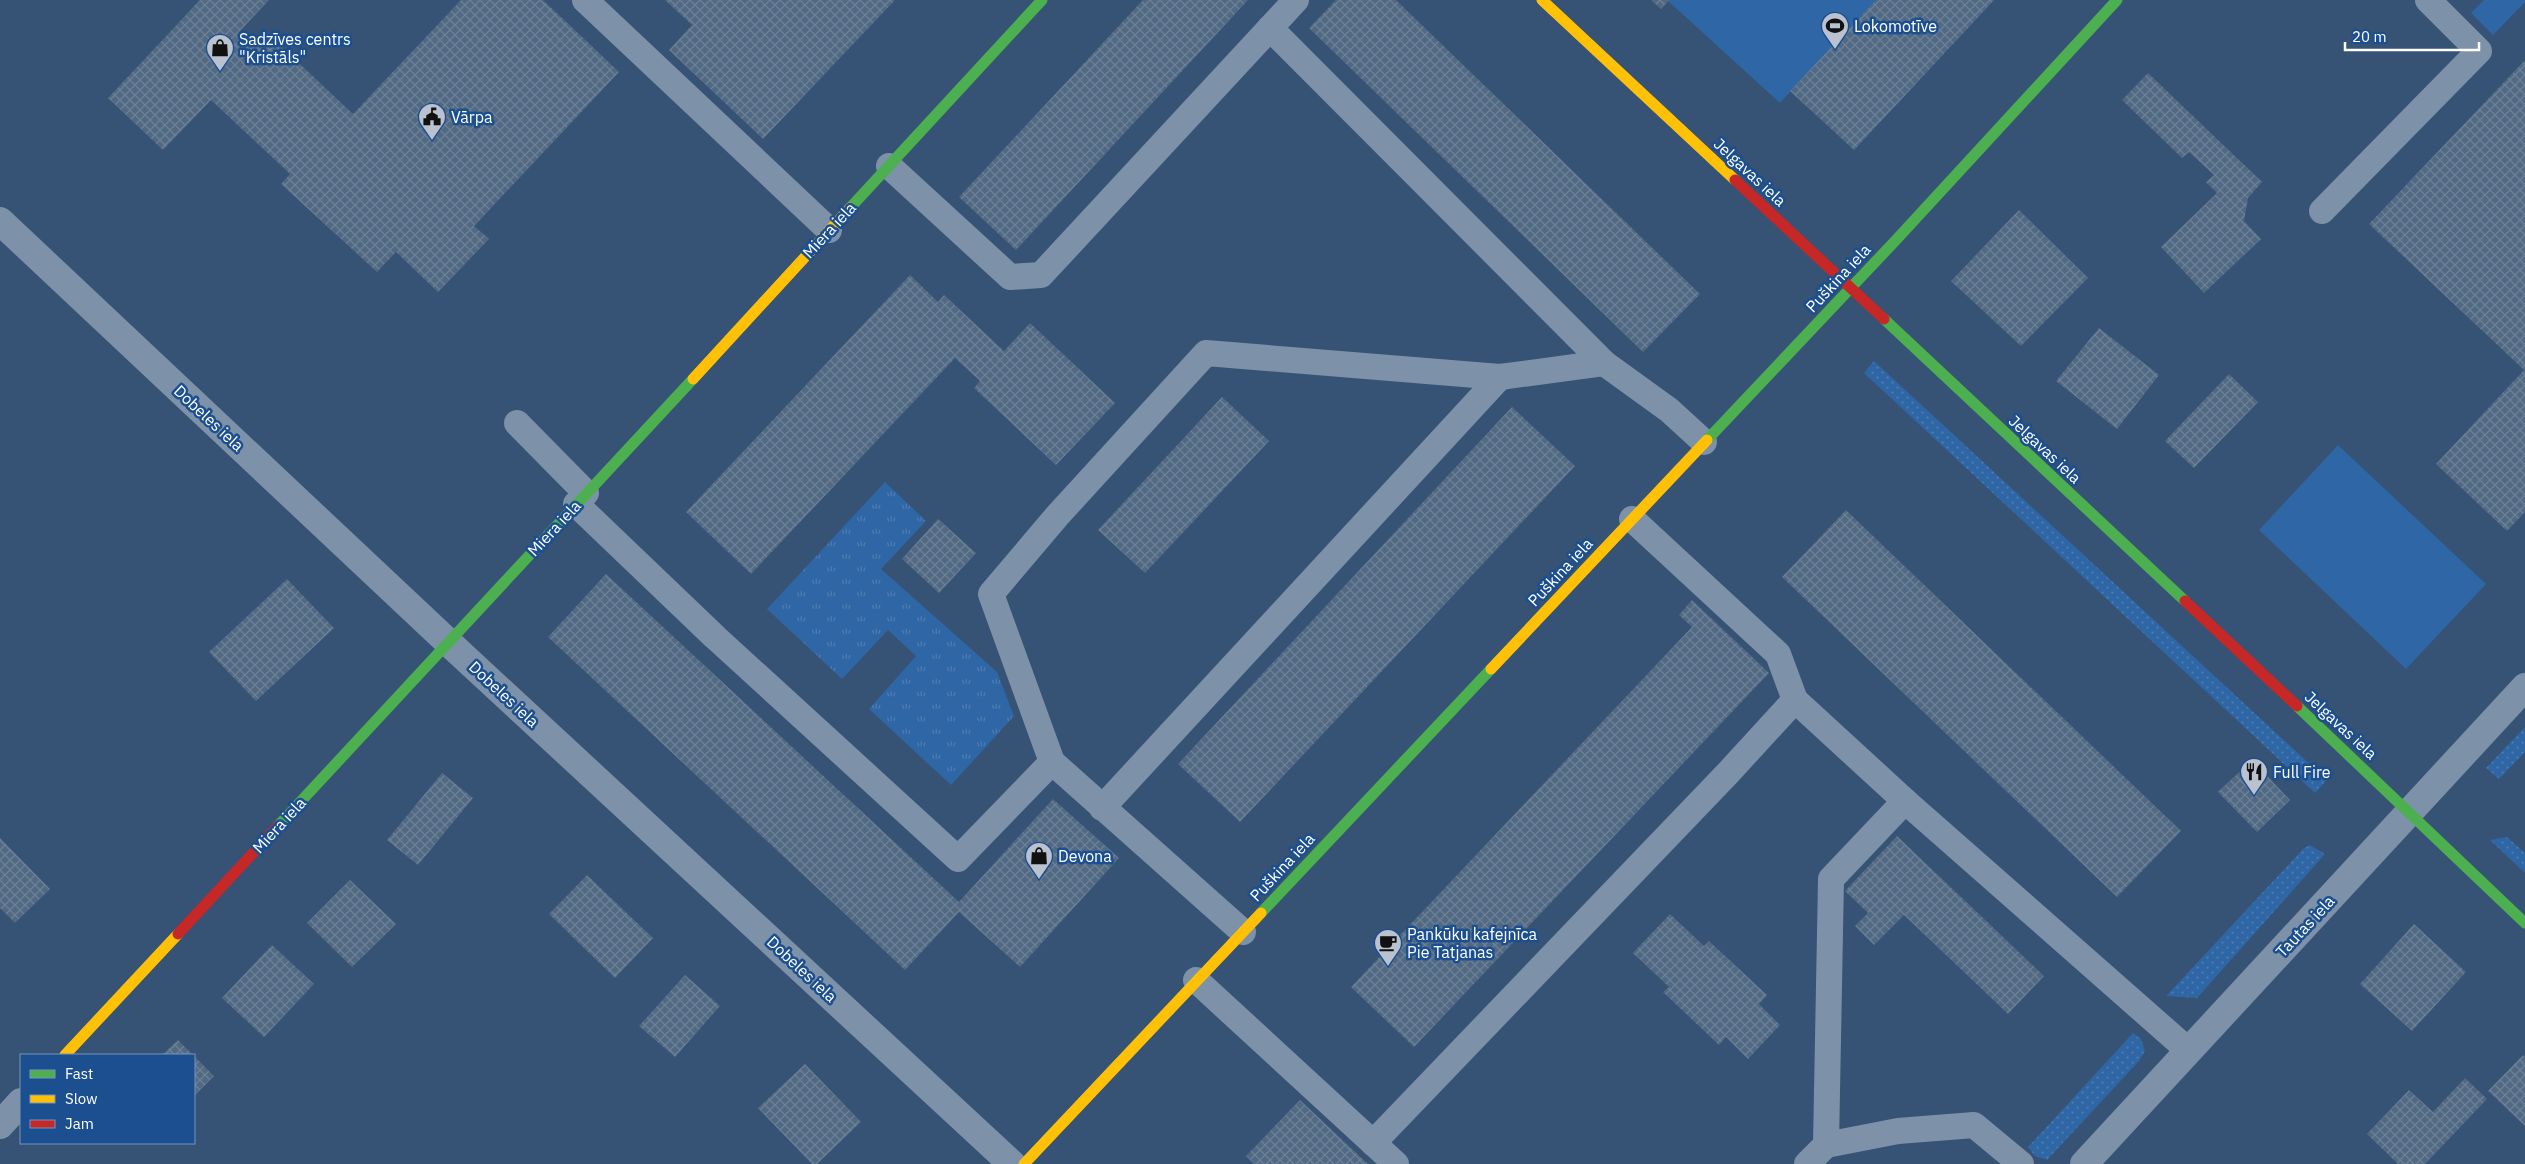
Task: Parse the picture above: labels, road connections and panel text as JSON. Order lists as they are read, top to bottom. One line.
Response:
{"streets":{"street":["Jelgavas iela","Miera iela","Puškina iela","Dobeles iela","Tautas iela"]},"crossings":[["Jelgavas iela","Puškina iela"],["Jelgavas iela","Tautas iela"],["Miera iela","Dobeles iela"]],"places":{"sports":["Lokomotīve"],"shop":["Sadzīves centrs \"Kristāls\"","Devona"],"public building":["Vārpa"],"restaurant":["Full Fire"],"cafe":["Pankūku kafejnīca Pie Tatjanas"]},"legend":["Fast","Slow","Jam"],"scale_bar":"20 m"}
